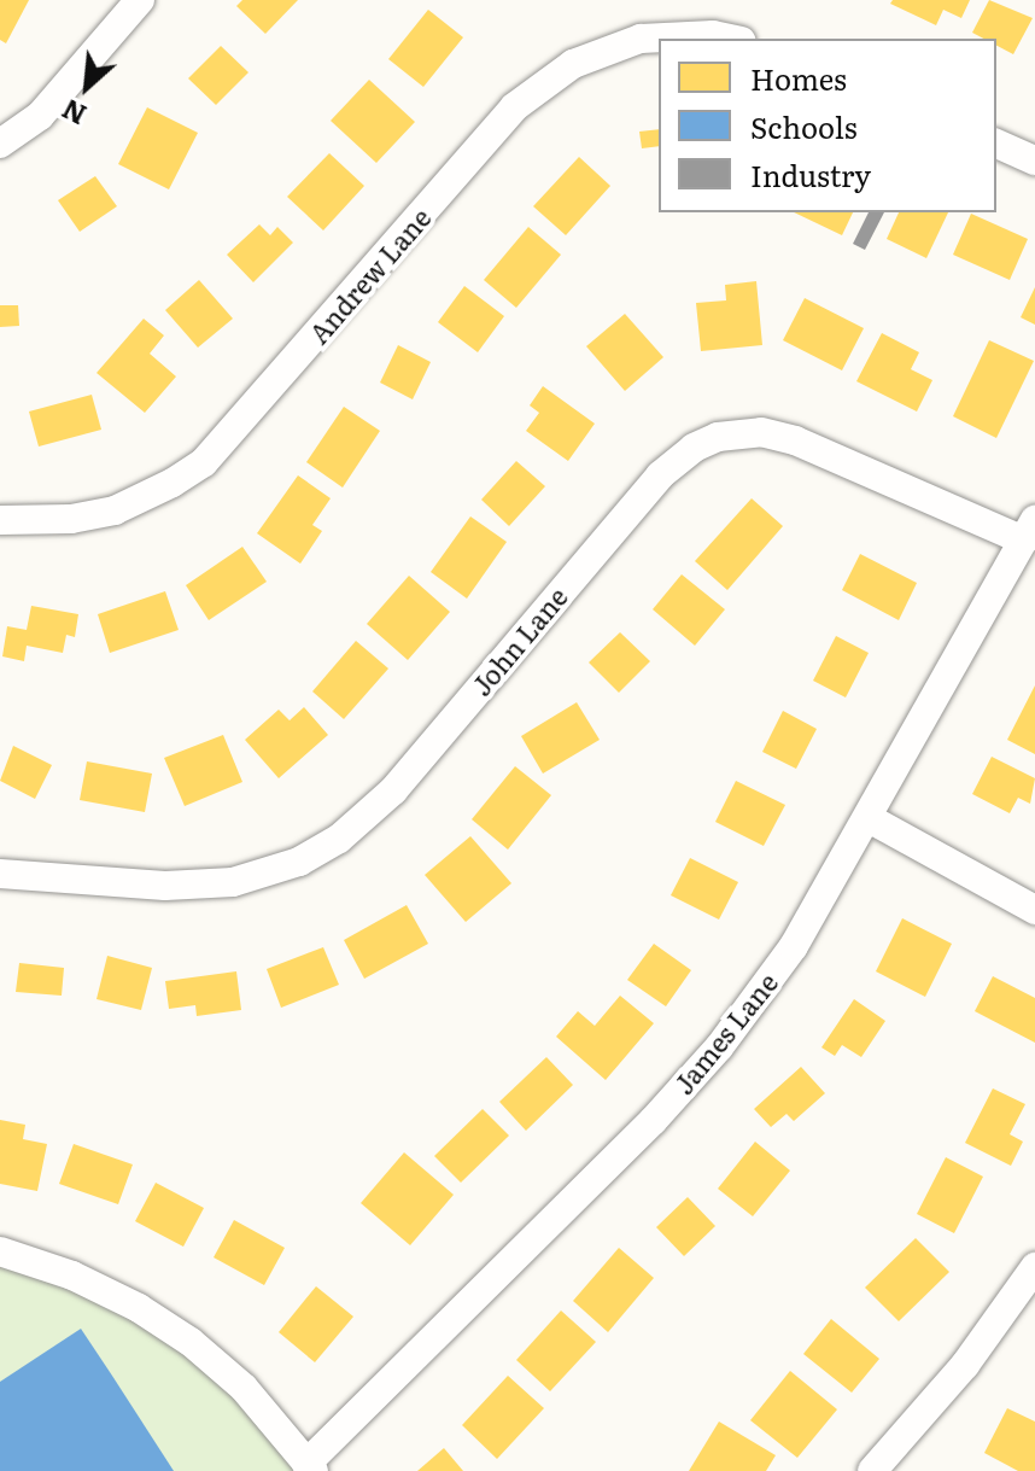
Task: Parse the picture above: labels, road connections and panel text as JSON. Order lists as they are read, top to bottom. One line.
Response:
{"streets":{"street":["Andrew Lane","John Lane","James Lane"]},"crossings":[["John Lane","James Lane"]],"legend":["Homes","Schools","Industry"],"north":"bottom left"}
